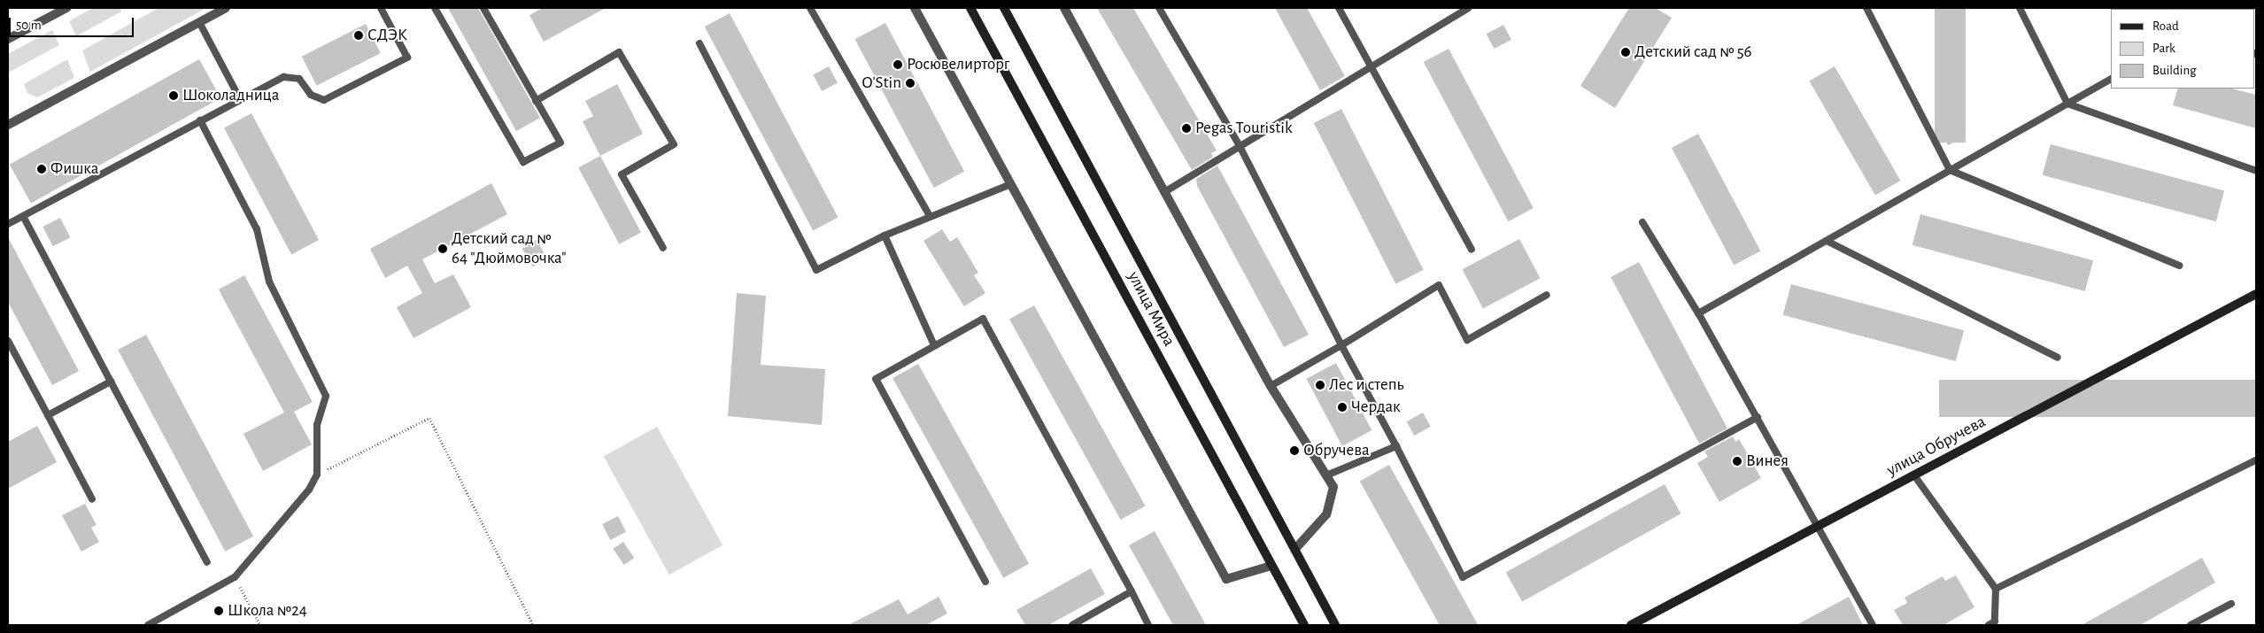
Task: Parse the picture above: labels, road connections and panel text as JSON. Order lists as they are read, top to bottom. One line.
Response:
{"streets":{"main road":["улица Мира","улица Обручева"]},"places":["СДЭК","Детский сад № 56","Росювелирторг","O'Stin","Шоколадница","Pegas Touristik","Фишка","Детский сад № 64 \"Дюймовочка\"","Лес и степь","Чердак","Обручева","Винея","Школа №24"],"legend":["Road","Park","Building"],"scale_bar":"50 m"}
